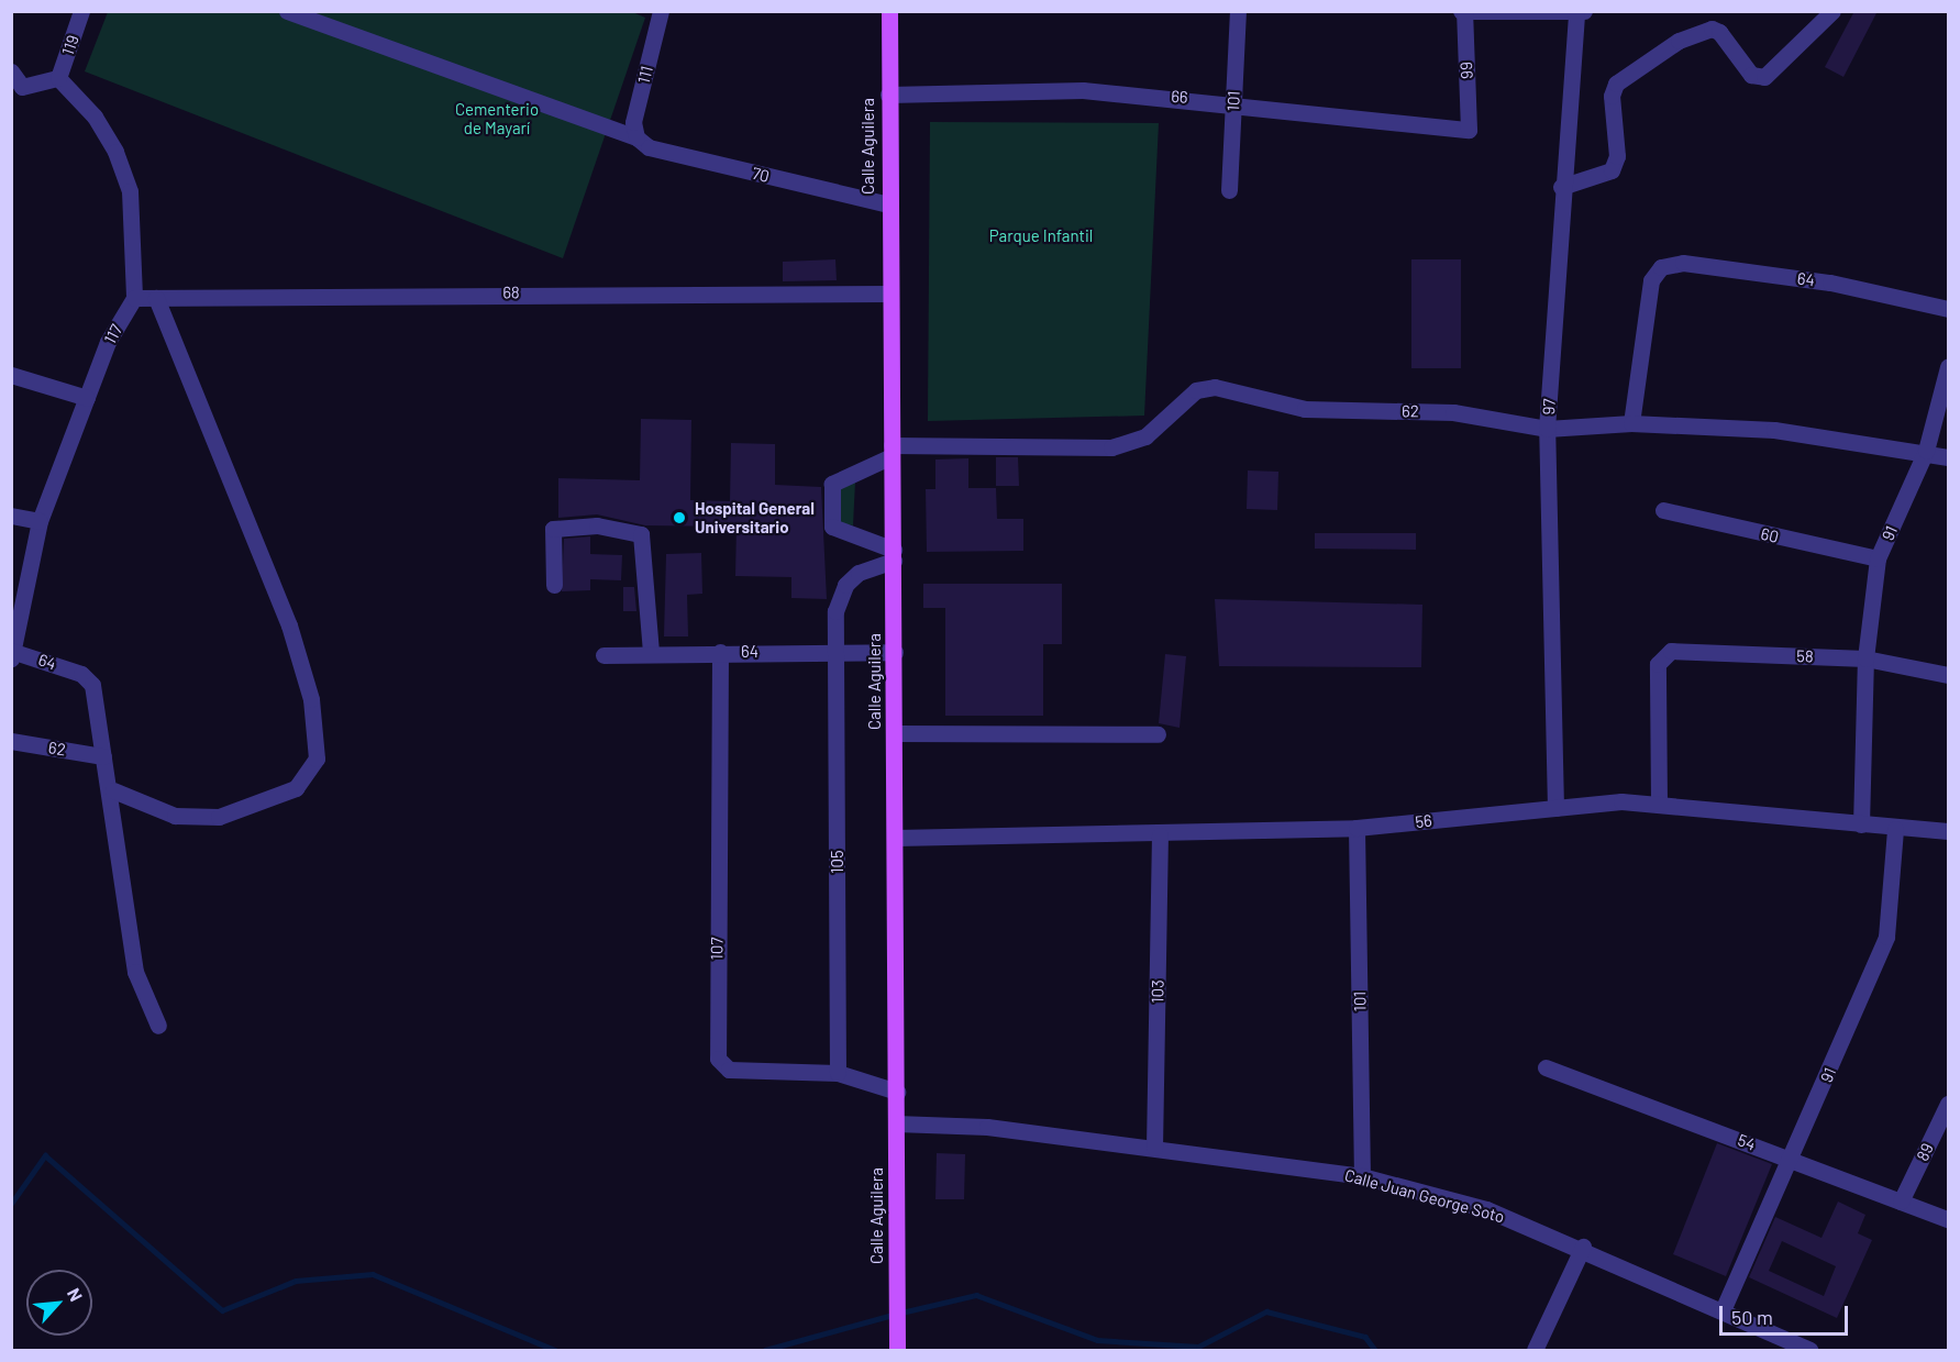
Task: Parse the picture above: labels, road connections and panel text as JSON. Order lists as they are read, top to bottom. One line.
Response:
{"streets":{"main road":["Calle Aguilera"],"street":["119","99","111","66","101","70","64","68","117","97","62","91","60","58","56","105","107","103","54","89","Calle Juan George Soto"]},"crossings":[["119","117"],["99","66"],["111","70"],["66","101"],["66","Calle Aguilera"],["101","56"],["101","Calle Juan George Soto"],["Calle Aguilera","70"],["Calle Aguilera","64"],["Calle Aguilera","68"],["Calle Aguilera","62"],["Calle Aguilera","56"],["Calle Aguilera","105"],["Calle Aguilera","107"],["Calle Aguilera","Calle Juan George Soto"],["64","117"],["64","62"],["64","105"],["64","107"],["68","117"],["97","62"],["97","56"],["62","91"],["91","60"],["91","58"],["91","56"],["91","54"],["91","Calle Juan George Soto"],["58","56"],["56","103"],["105","107"],["103","Calle Juan George Soto"],["54","89"]],"parks":["Cementerio de Mayarí","Parque Infantil"],"places":["Hospital General Universitario"],"scale_bar":"50 m","north":"top right"}
